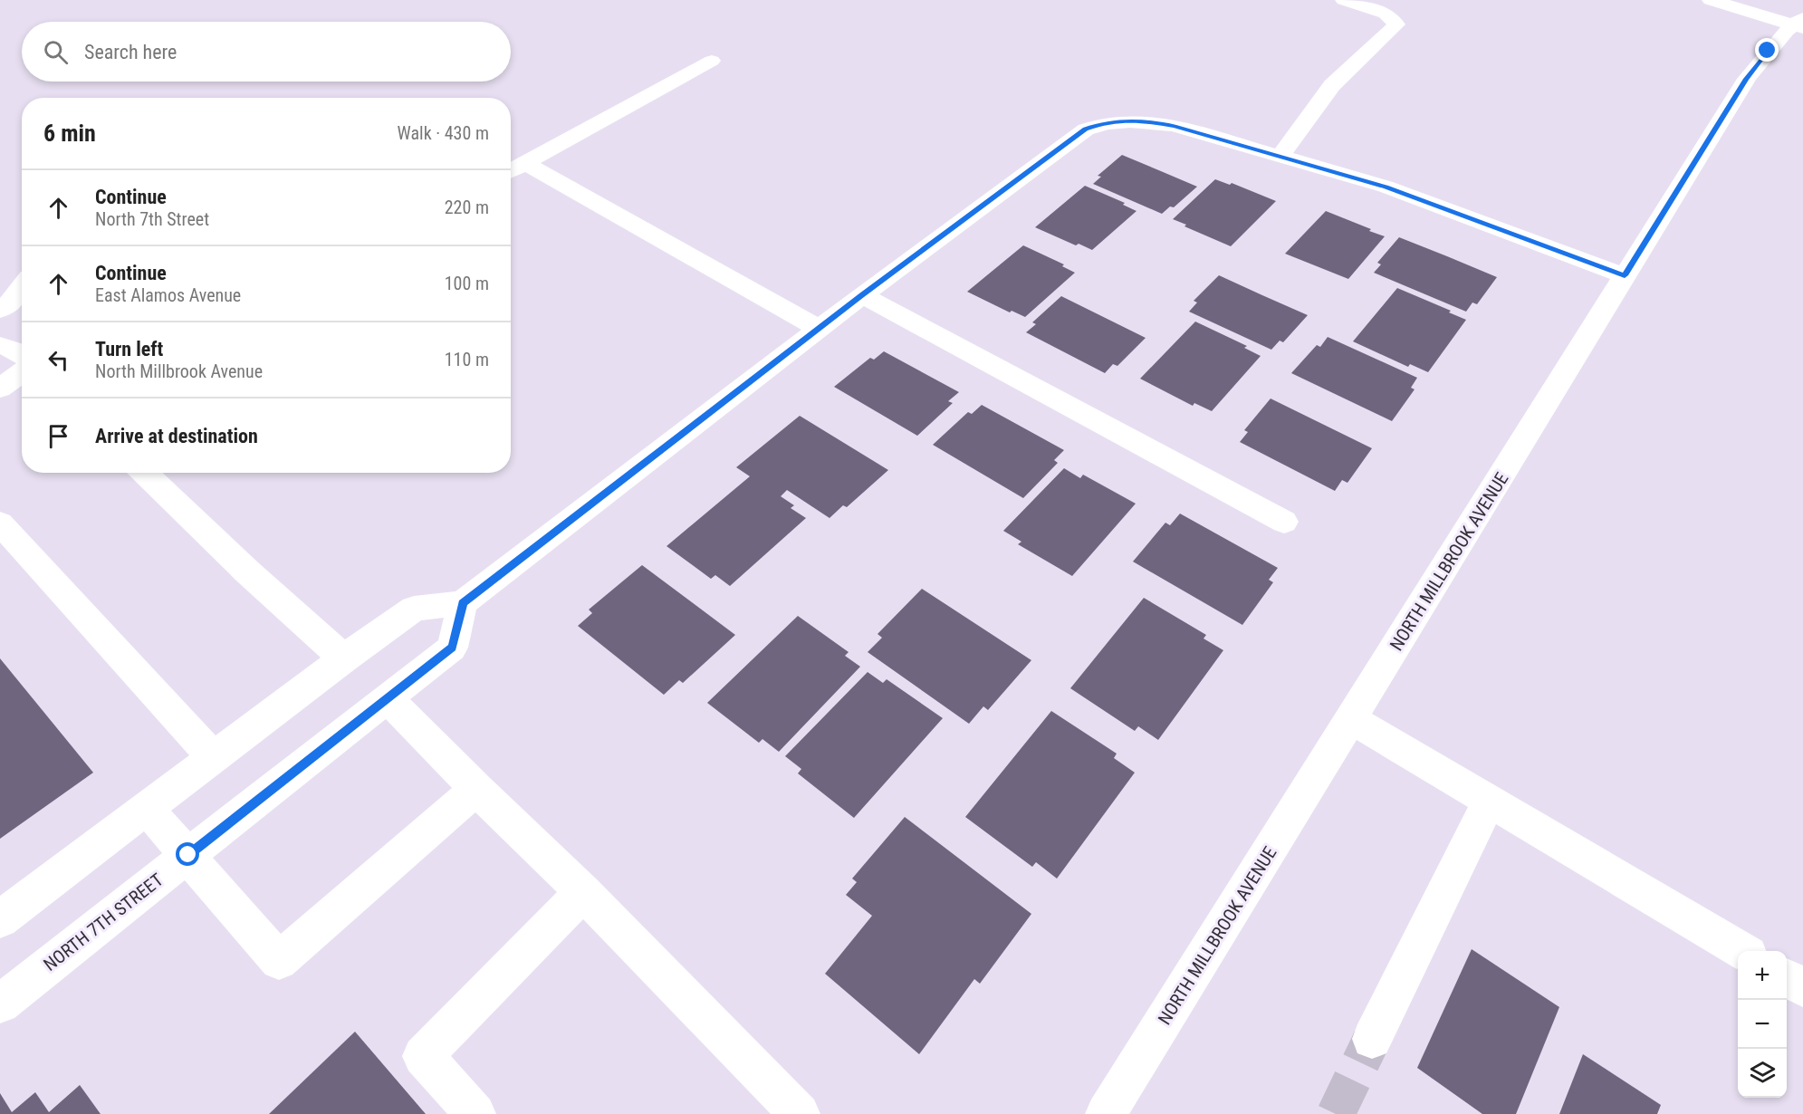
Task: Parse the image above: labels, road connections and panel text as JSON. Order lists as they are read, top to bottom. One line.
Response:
{"streets":{"street":["NORTH MILLBROOK AVENUE","NORTH 7TH STREET"]},"page":{"search":"Search here","heading":["6 min","Walk · 430 m"],"list":[["Continue","North 7th Street","220 m"],["Continue","East Alamos Avenue","100 m"],["Turn left","North Millbrook Avenue","110 m"],"Arrive at destination"],"map_buttons":["+","−"]}}
